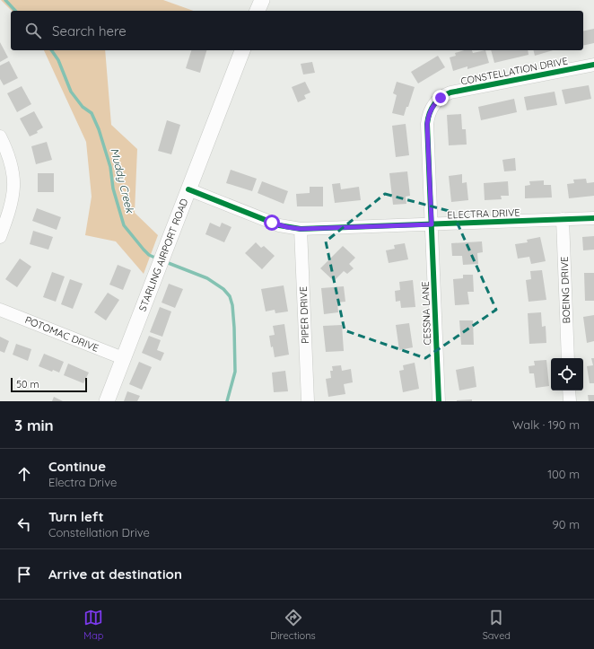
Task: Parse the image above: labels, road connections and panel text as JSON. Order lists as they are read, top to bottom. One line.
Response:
{"streets":{"street":["CONSTELLATION DRIVE","ELECTRA DRIVE","STARLING AIRPORT ROAD","BOEING DRIVE","CESSNA LANE","PIPER DRIVE","POTOMAC DRIVE"]},"crossings":[["CONSTELLATION DRIVE","ELECTRA DRIVE"],["CONSTELLATION DRIVE","CESSNA LANE"],["ELECTRA DRIVE","STARLING AIRPORT ROAD"],["ELECTRA DRIVE","BOEING DRIVE"],["ELECTRA DRIVE","CESSNA LANE"],["ELECTRA DRIVE","PIPER DRIVE"],["STARLING AIRPORT ROAD","POTOMAC DRIVE"]],"water":["Muddy Creek"],"scale_bar":"50 m","page":{"search":"Search here","scale":"50 m","heading":["3 min","Walk · 190 m"],"list":[["Continue","Electra Drive","100 m"],["Turn left","Constellation Drive","90 m"],"Arrive at destination"],"nav":["Map","Directions","Saved"]}}
